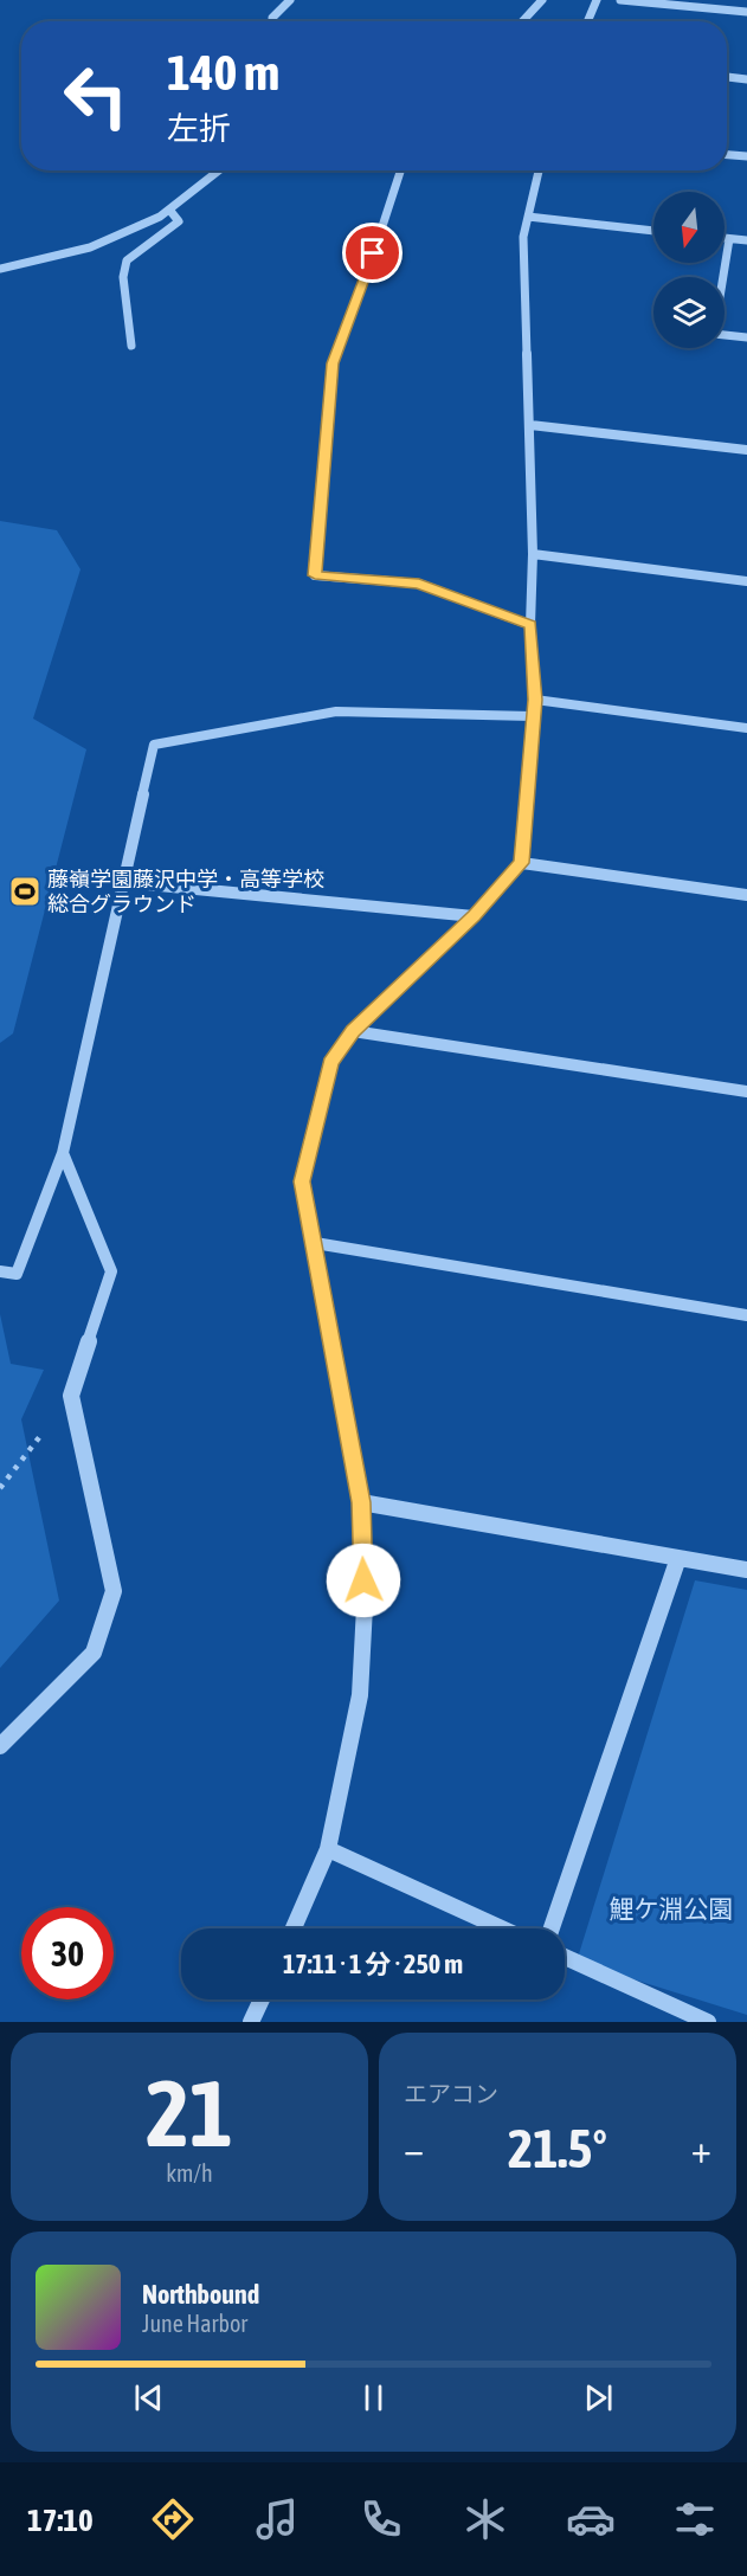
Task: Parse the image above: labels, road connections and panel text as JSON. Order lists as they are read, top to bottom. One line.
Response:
{"parks":["鯉ケ淵公園"],"places":{"sports":["藤嶺学園藤沢中学・高等学校 総合グラウンド"]},"north":"bottom","page":{"turn":["140 m","左折"],"limit":"30","trip":"17:11 · 1 分 · 250 m","tile":[["21","km/h"],"エアコン"],"heat":["−","21.5°","+"],"song":["Northbound","June Harbor"],"tabs":"17:10"}}
